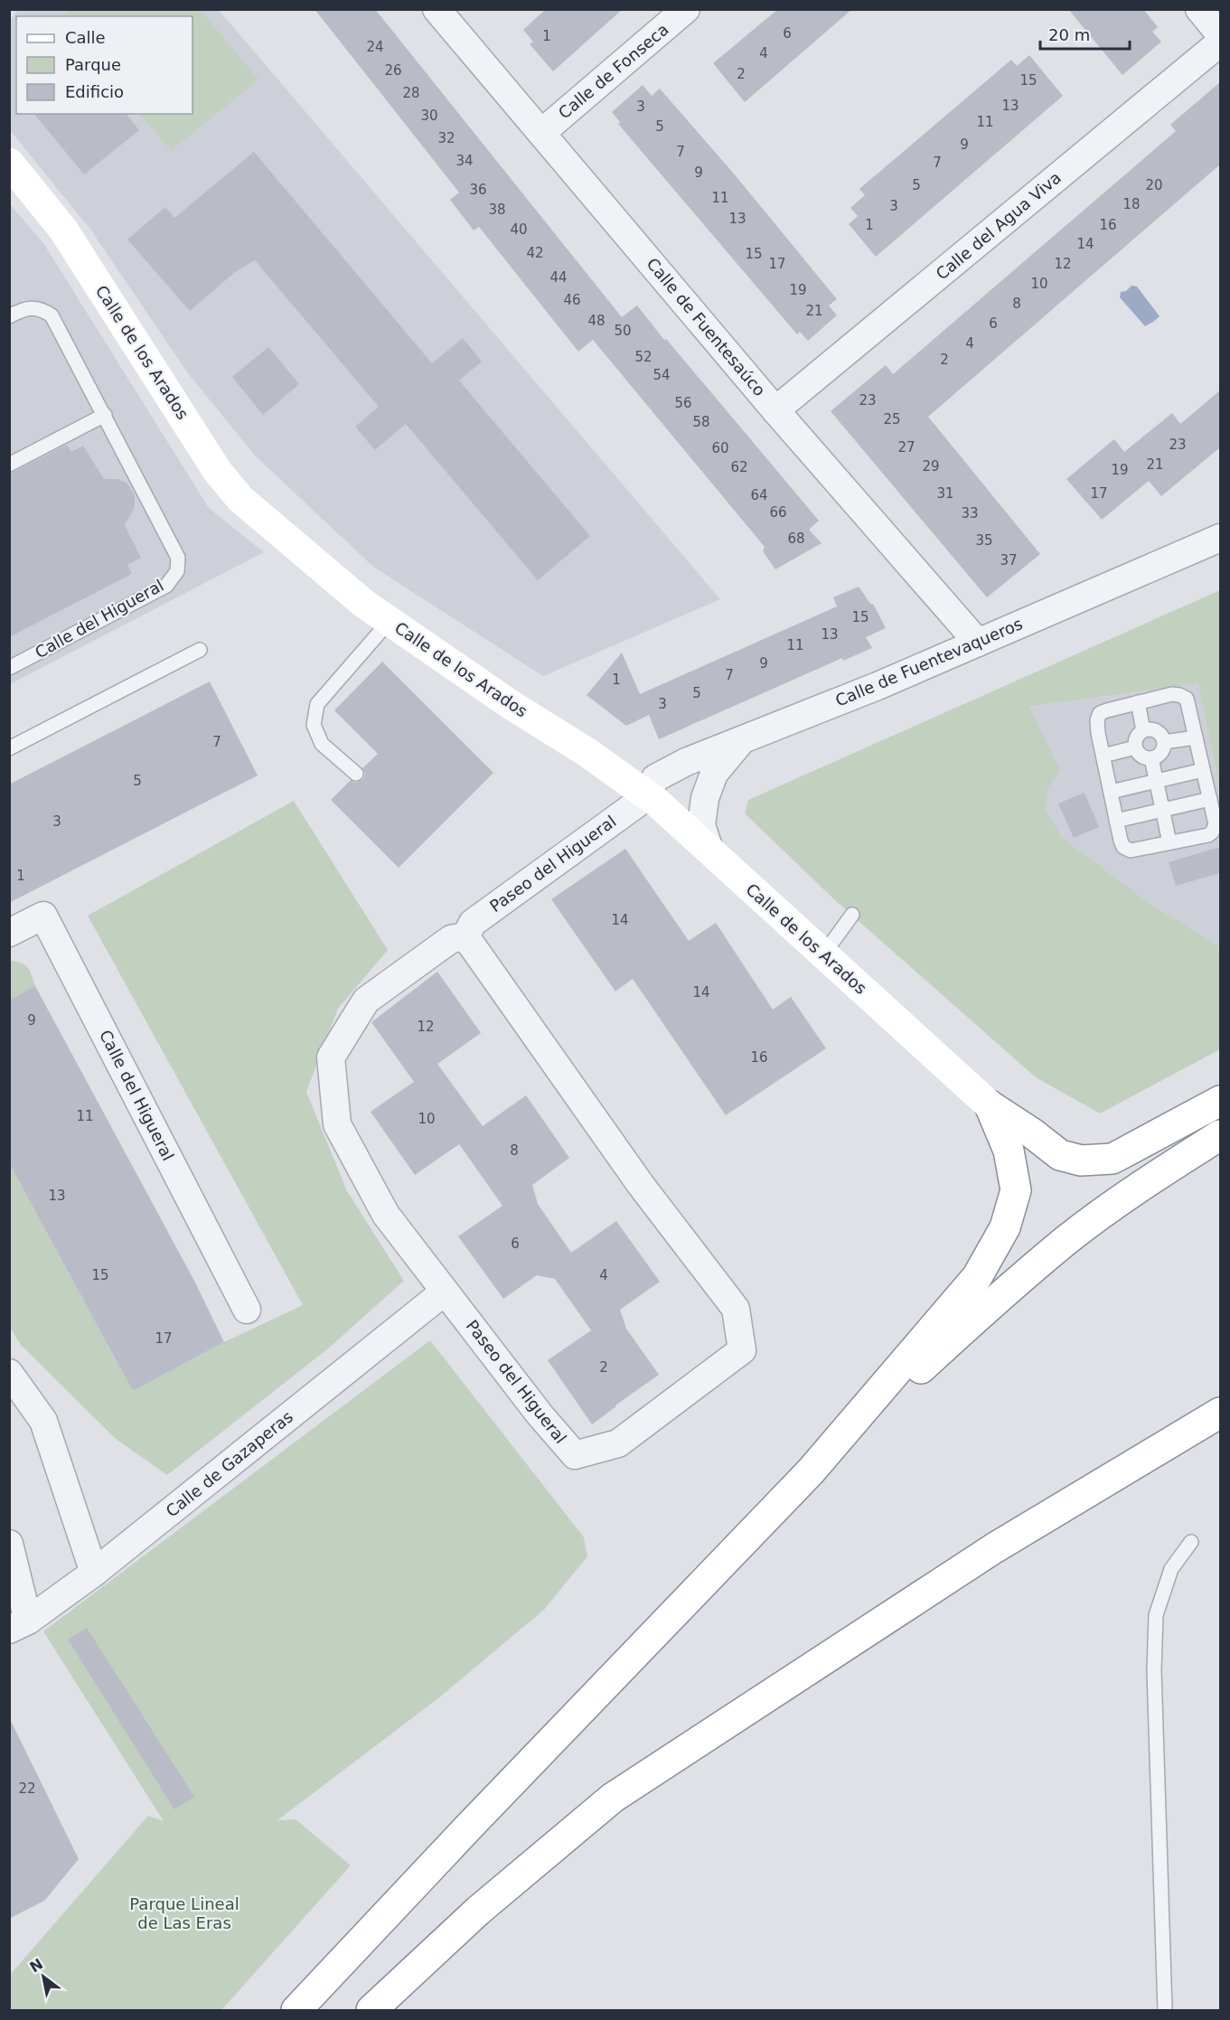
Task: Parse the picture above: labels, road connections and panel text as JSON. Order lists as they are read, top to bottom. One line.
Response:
{"streets":{"main road":["Calle de los Arados"],"street":["Calle de Fonseca","Calle del Agua Viva","Calle de Fuentesaúco","Calle del Higueral","Calle de Fuentevaqueros","Paseo del Higueral","Calle de Gazaperas"]},"crossings":[["Calle de Fonseca","Calle de Fuentesaúco"],["Calle del Agua Viva","Calle de Fuentesaúco"],["Calle de Fuentesaúco","Calle de Fuentevaqueros"],["Calle de los Arados","Calle de Fuentevaqueros"],["Calle de los Arados","Paseo del Higueral"],["Calle de Fuentevaqueros","Paseo del Higueral"],["Paseo del Higueral","Calle de Gazaperas"]],"parks":["Parque Lineal de Las Eras"],"house_numbers":["6","1","24","4","26","2","15","28","13","3","30","11","5","32","9","7","34","7","9","5","20","36","11","18","3","38","13","1","16","40","14","42","15","17","12","44","10","19","46","8","21","48","6","50","4","52","2","54","23","56","25","58","23","27","60","21","29","62","19","31","17","64","66","33","68","35","37","15","13","11","9","7","1","5","3","7","5","3","1","14","14","9","12","16","11","10","8","13","6","15","4","17","2","22"],"legend":["Calle","Parque","Edificio"],"scale_bar":"20 m","north":"top left"}
